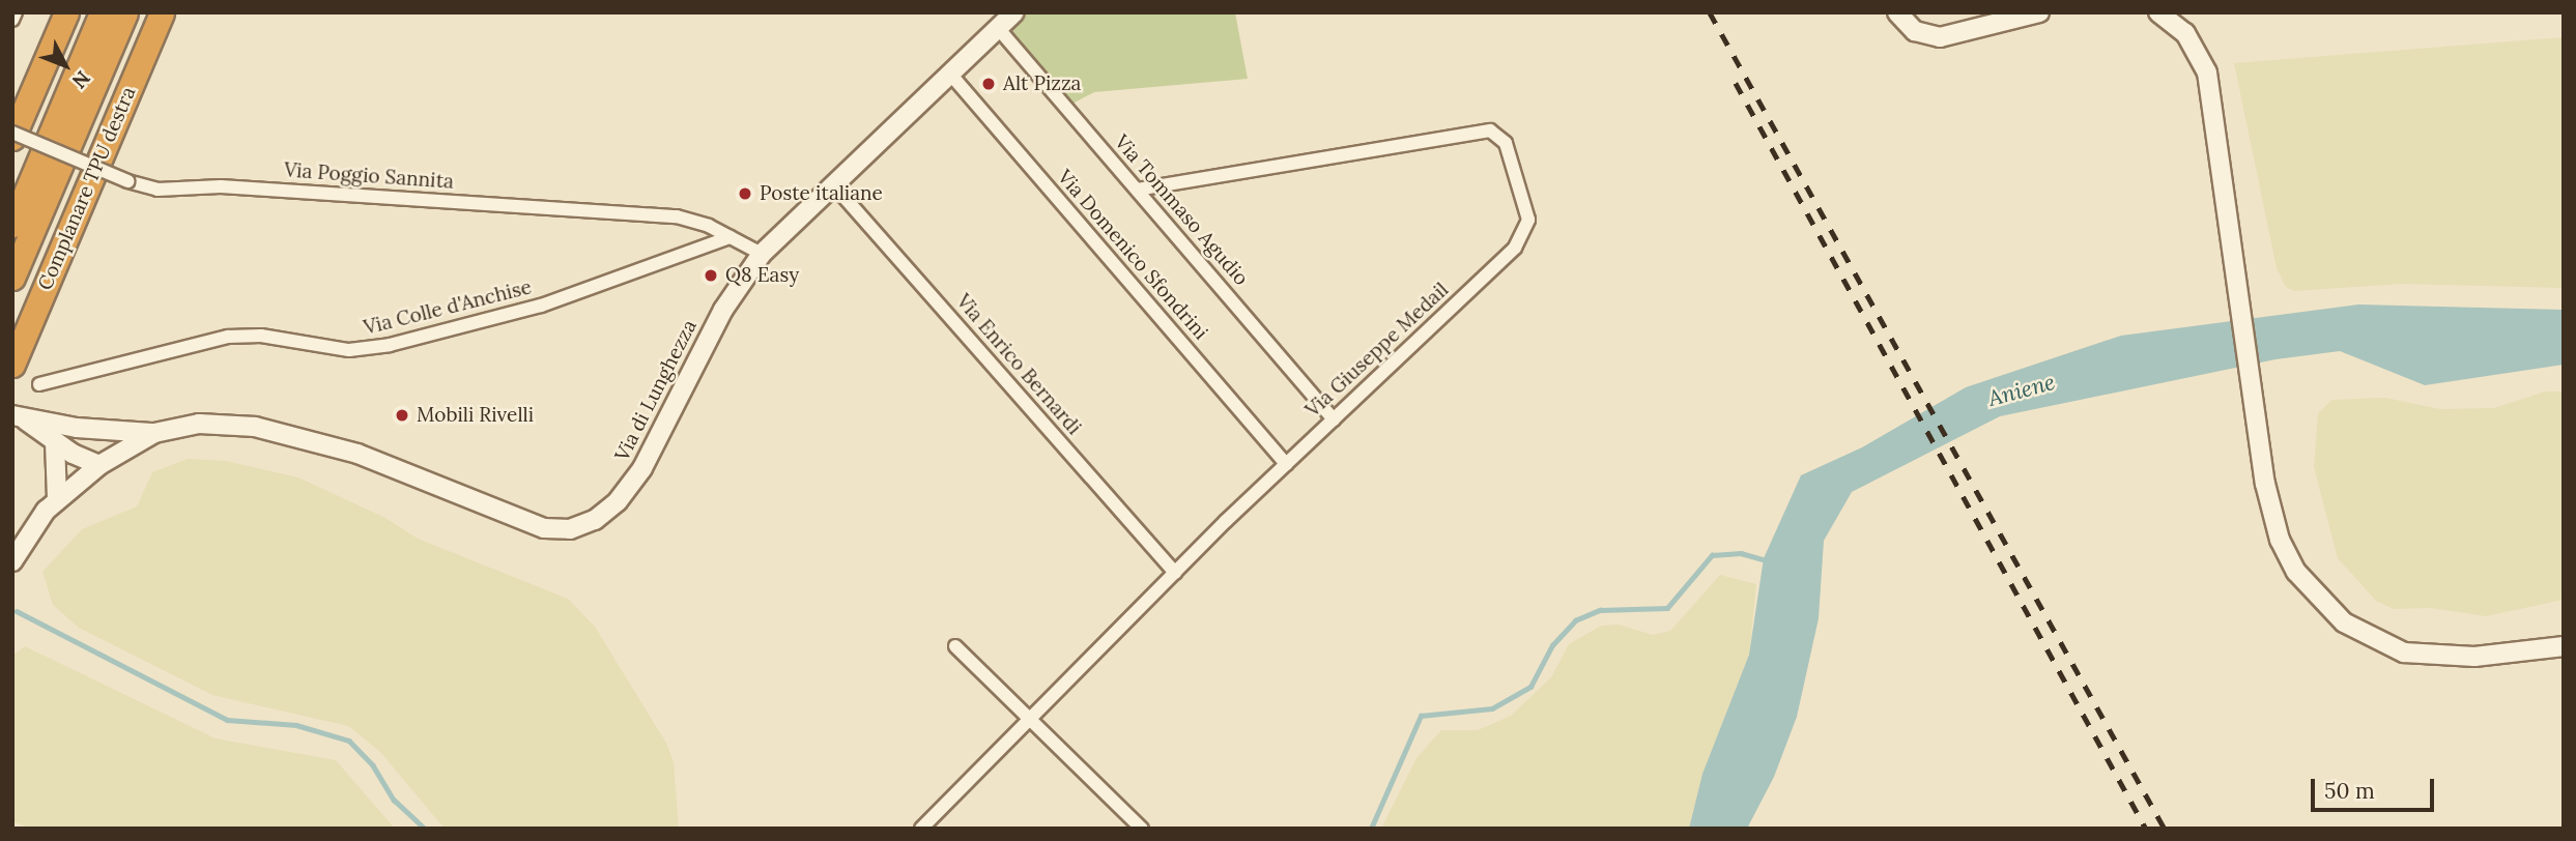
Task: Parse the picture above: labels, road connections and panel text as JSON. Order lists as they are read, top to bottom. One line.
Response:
{"streets":{"highway":["Complanare TPU destra"],"street":["Via Poggio Sannita","Via Tommaso Agudio","Via Domenico Sfondrini","Via Colle d'Anchise","Via Giuseppe Medail","Via Enrico Bernardi","Via di Lunghezza"]},"crossings":[["Via Poggio Sannita","Via Colle d'Anchise"],["Via Poggio Sannita","Via di Lunghezza"],["Via Tommaso Agudio","Via Giuseppe Medail"],["Via Tommaso Agudio","Via di Lunghezza"],["Via Domenico Sfondrini","Via Giuseppe Medail"],["Via Domenico Sfondrini","Via di Lunghezza"],["Via Giuseppe Medail","Via Enrico Bernardi"],["Via Enrico Bernardi","Via di Lunghezza"]],"water":["Aniene"],"places":["Alt Pizza","Poste italiane","Q8 Easy","Mobili Rivelli"],"scale_bar":"50 m","north":"bottom right"}
